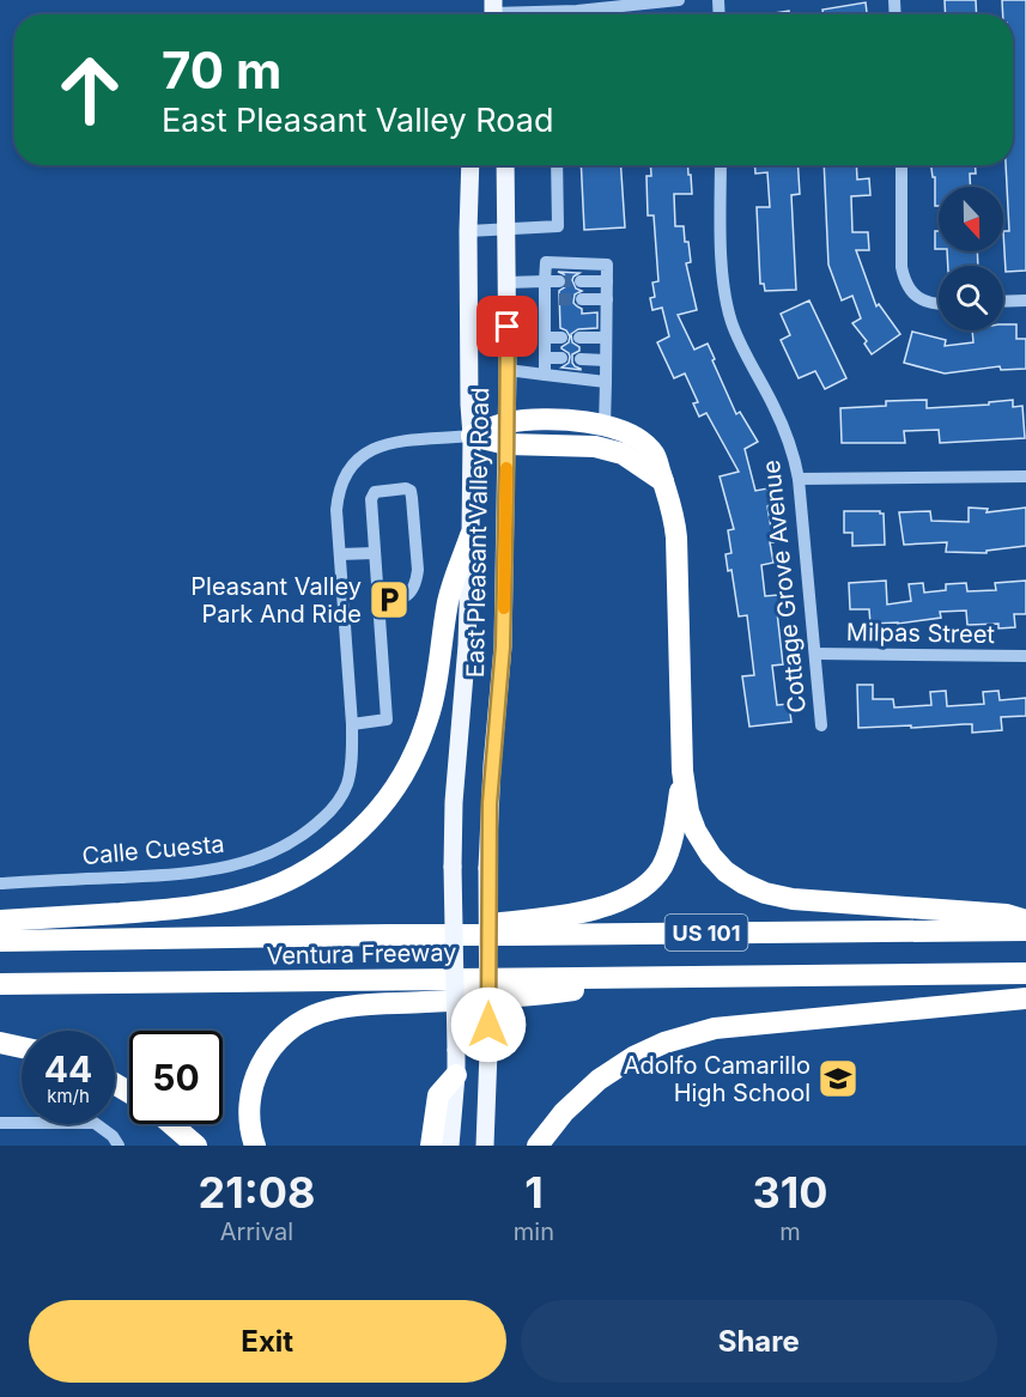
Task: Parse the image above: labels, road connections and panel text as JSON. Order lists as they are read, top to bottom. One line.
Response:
{"streets":{"highway":["US 101","Ventura Freeway"],"main road":["East Pleasant Valley Road"],"street":["Cottage Grove Avenue","Milpas Street","Calle Cuesta"]},"crossings":[["East Pleasant Valley Road","Calle Cuesta"],["Cottage Grove Avenue","Milpas Street"]],"places":{"parking":["Pleasant Valley Park And Ride"],"school or university":["Adolfo Camarillo High School"]},"north":"bottom","page":{"turn":["70 m","East Pleasant Valley Road"],"speed":"44 km/h","limit":"50","eta":["21:08","Arrival","1","min","310","m"],"buttons":["Exit","Share"]}}
